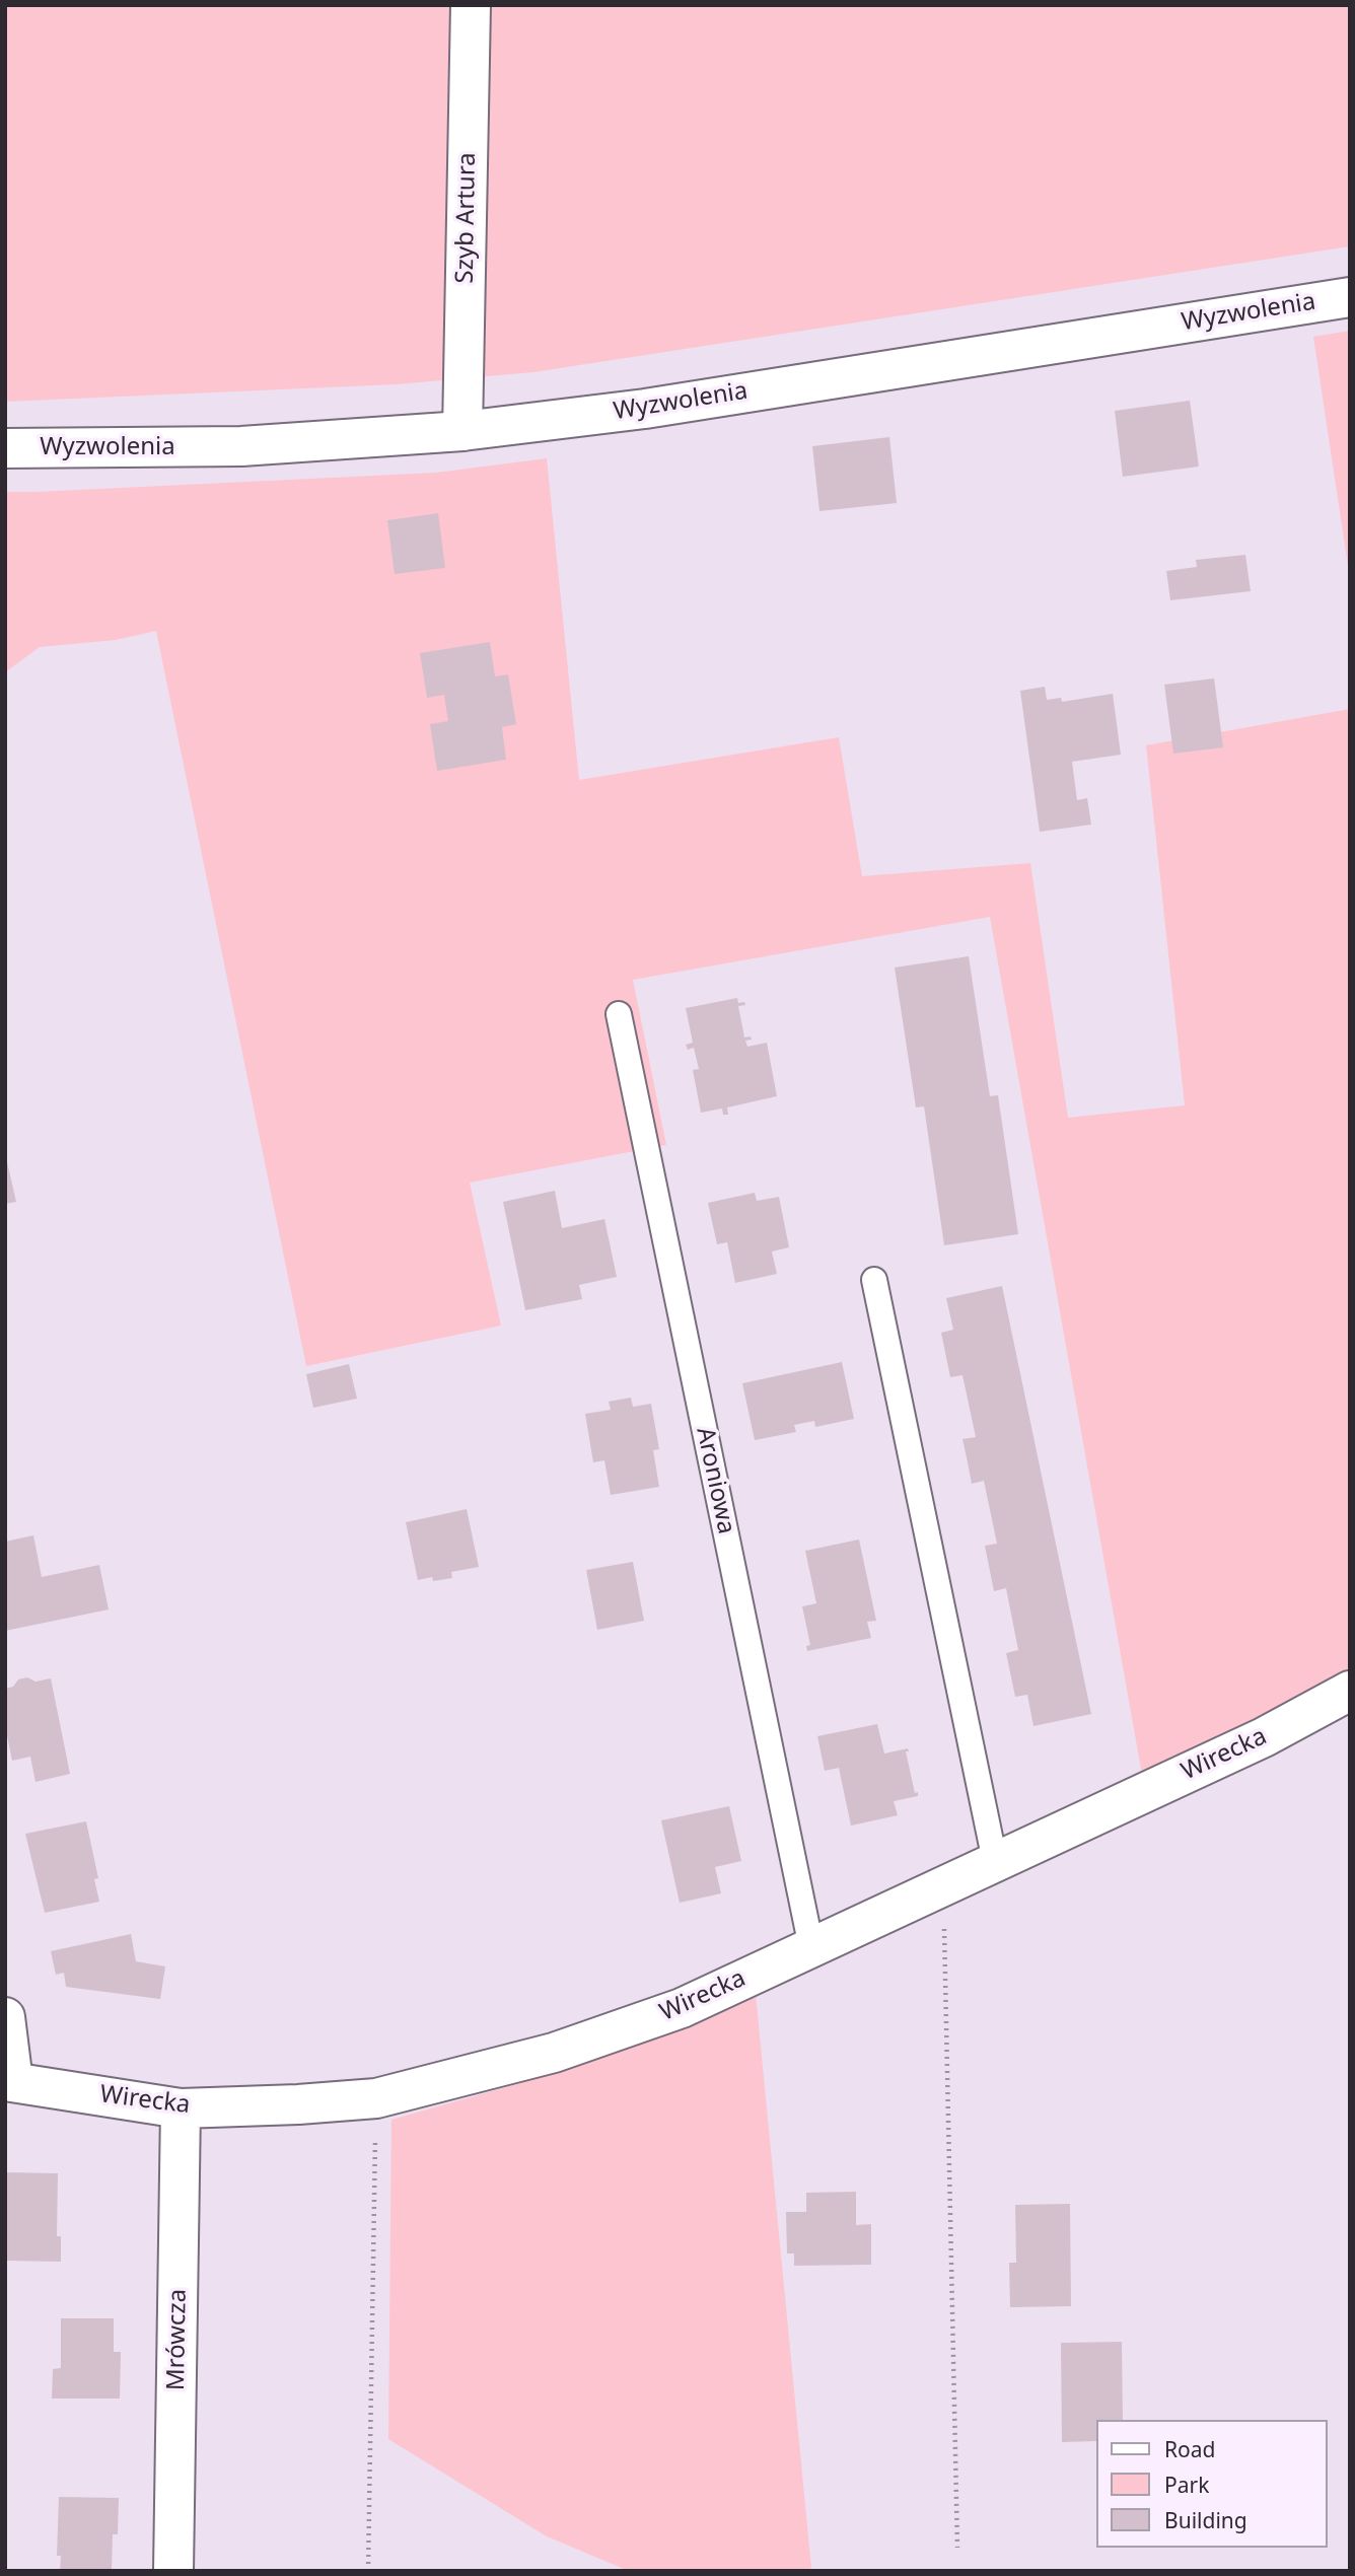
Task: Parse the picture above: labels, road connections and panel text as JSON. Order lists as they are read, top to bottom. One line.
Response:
{"streets":{"street":["Szyb Artura","Wyzwolenia","Wirecka","Mrówcza"],"lane":["Aroniowa"]},"crossings":[["Szyb Artura","Wyzwolenia"],["Aroniowa","Wirecka"],["Wirecka","Mrówcza"]],"legend":["Road","Park","Building"]}
